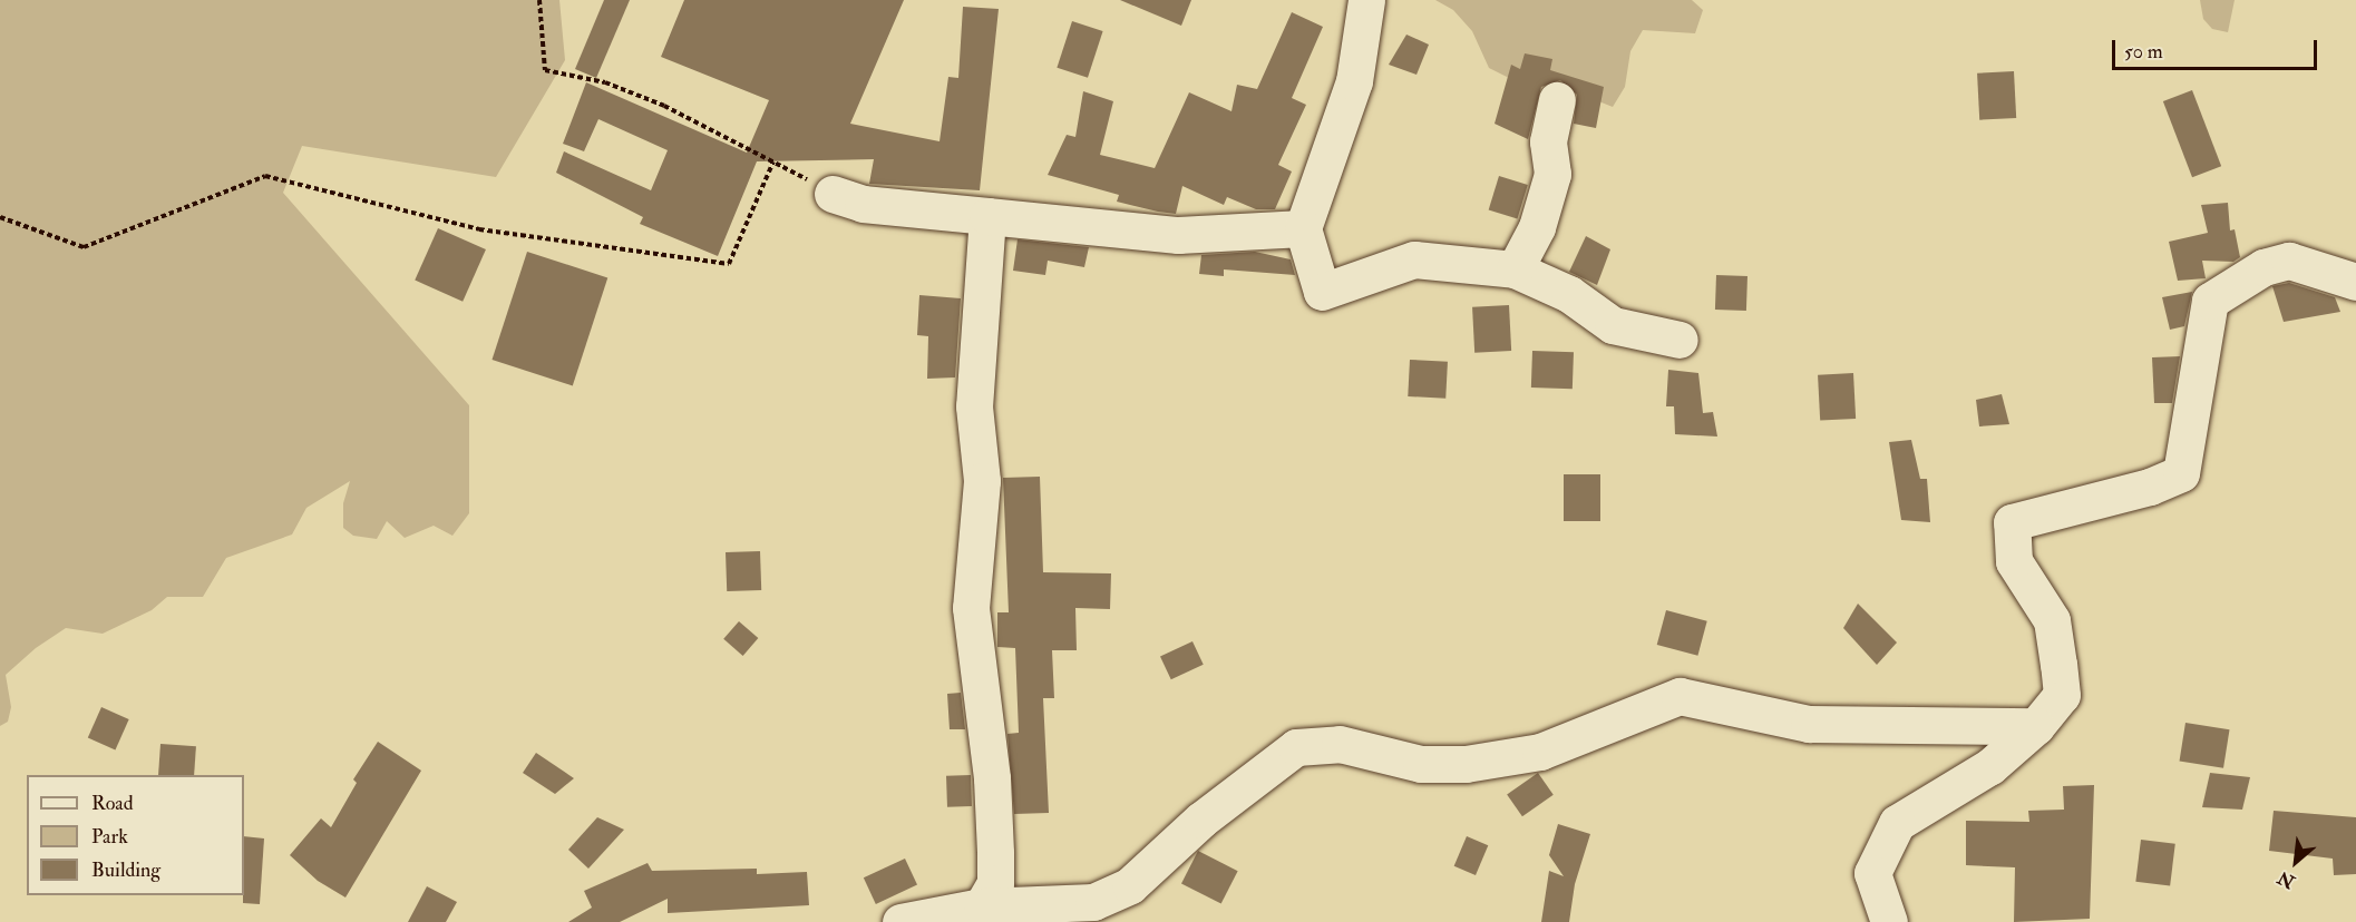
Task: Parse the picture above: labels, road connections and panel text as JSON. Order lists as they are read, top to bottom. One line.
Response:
{"legend":["Road","Park","Building"],"scale_bar":"50 m","north":"bottom left"}
